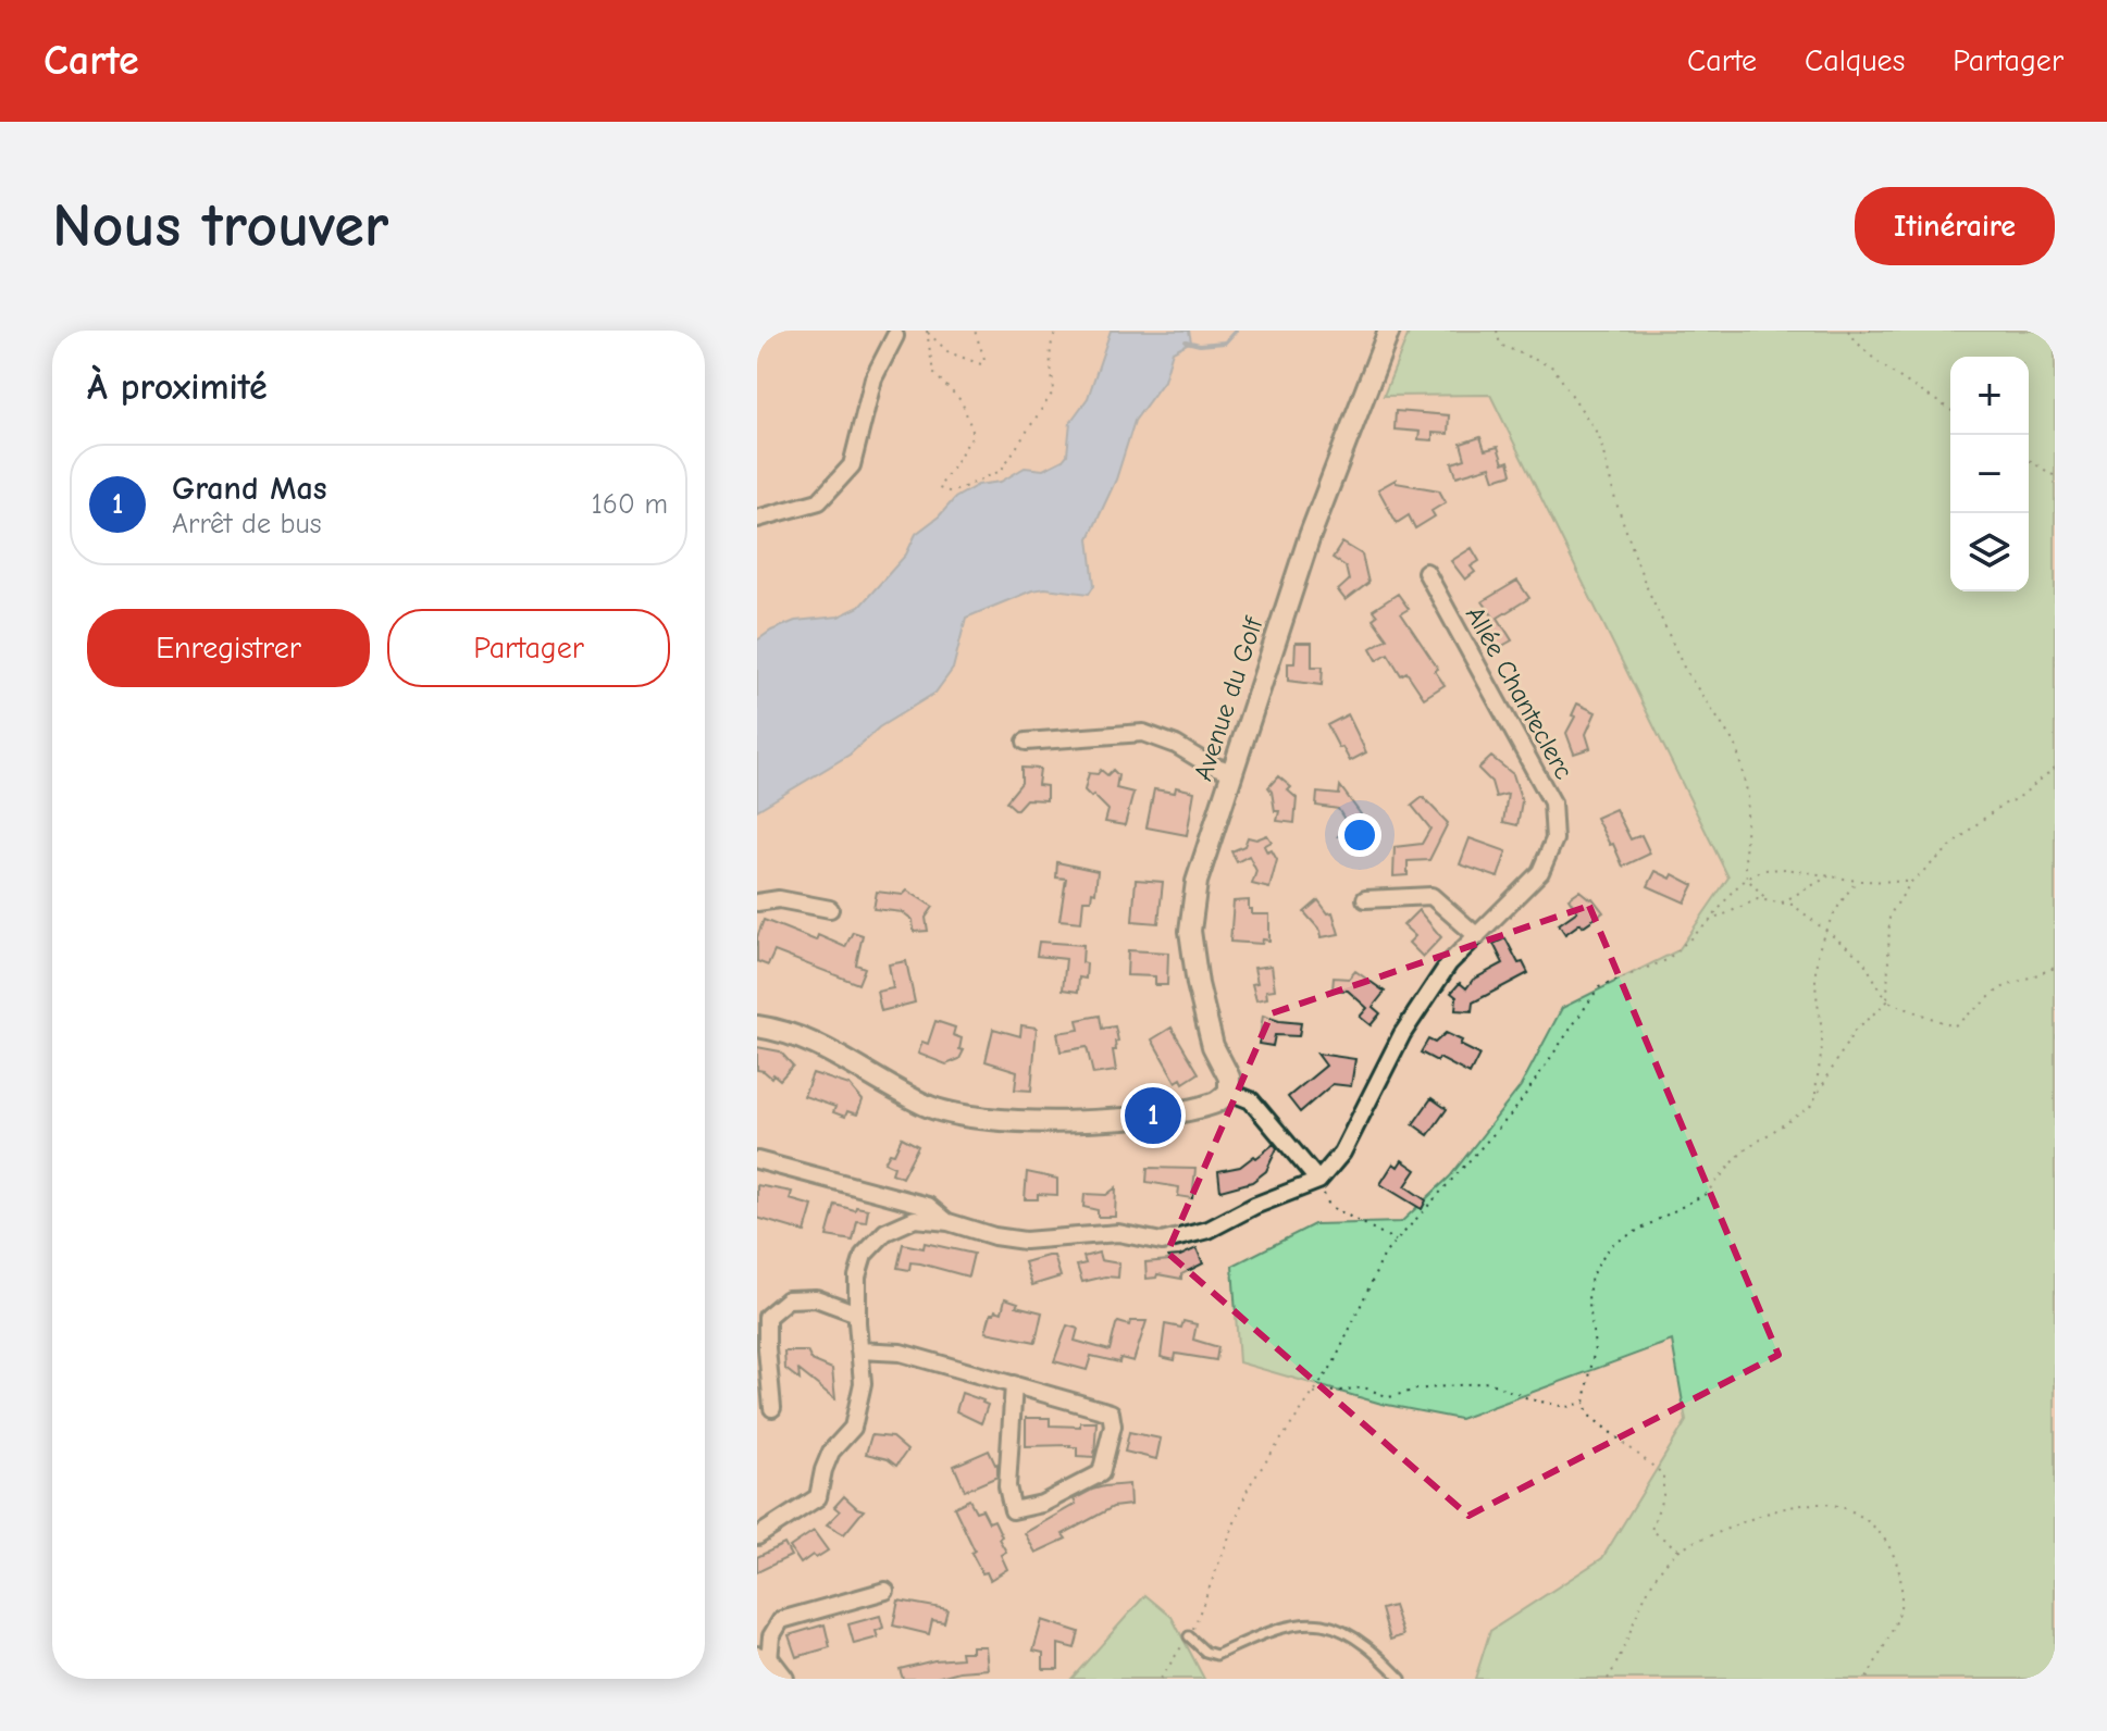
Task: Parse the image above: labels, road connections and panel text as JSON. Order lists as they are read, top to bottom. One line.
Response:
{"streets":{"street":["Allée Chanteclerc","Avenue du Golf"]},"page":{"header":"Carte","nav":["Carte","Calques","Partager"],"buttons":["Itinéraire",["Enregistrer","Partager"]],"title":"Nous trouver","heading":"À proximité","map_buttons":["+","−"],"list":[{"mark":"1","name":"Grand Mas","note":"Arrêt de bus","value":"160 m"}],"pins":"1"}}
